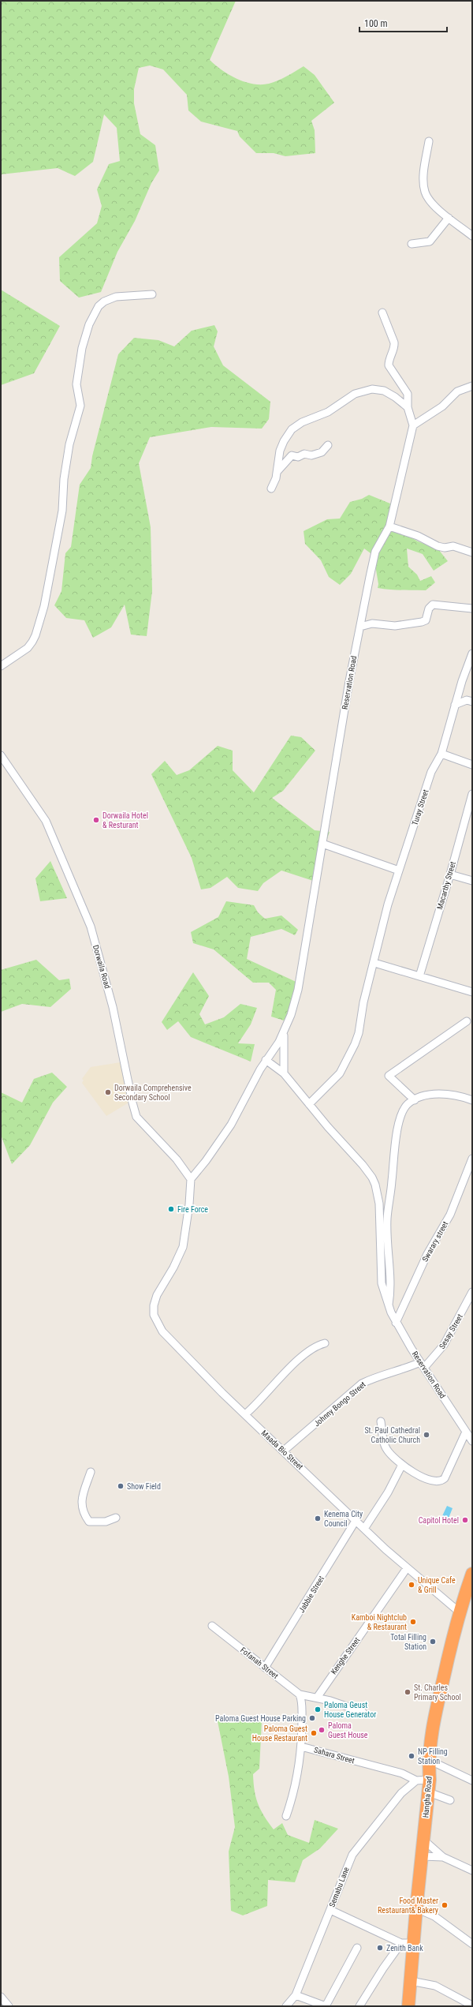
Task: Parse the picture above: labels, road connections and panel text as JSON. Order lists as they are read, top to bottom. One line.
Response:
{"streets":{"highway":["Hangha Road"],"street":["Reservation Road","Turay Street","Macarthy Street","Dorwaila Road","Swarary street","Sesay Street","Johnny Bongo Street","Maada Bio Street","Jabbie Street","Kenghe Street","Fofanah Street","Sahara Street","Semabu Lane"]},"crossings":[["Reservation Road","Turay Street"],["Reservation Road","Swarary street"],["Reservation Road","Sesay Street"],["Reservation Road","Johnny Bongo Street"],["Dorwaila Road","Maada Bio Street"],["Sesay Street","Johnny Bongo Street"],["Johnny Bongo Street","Maada Bio Street"],["Maada Bio Street","Jabbie Street"],["Maada Bio Street","Kenghe Street"],["Maada Bio Street","Hangha Road"],["Jabbie Street","Fofanah Street"],["Kenghe Street","Fofanah Street"],["Sahara Street","Semabu Lane"]],"places":["Dorwaila Hotel & Resturant","Dorwaila Comprehensive Secondary School","Fire Force","St. Paul Cathedral Catholic Church","Show Field","Kenema City Council","Capitol Hotel","Unique Cafe & Grill","Kamboi Nightclub & Restaurant","Total Filling Station","St. Charles Primary School","Paloma Geust House Generator","Paloma Guest House Parking","Paloma Guest House","Paloma Guest House Restaurant","NP Filling Station","Food Master Restaurant& Bakery","Zenith Bank"],"scale_bar":"100 m"}
